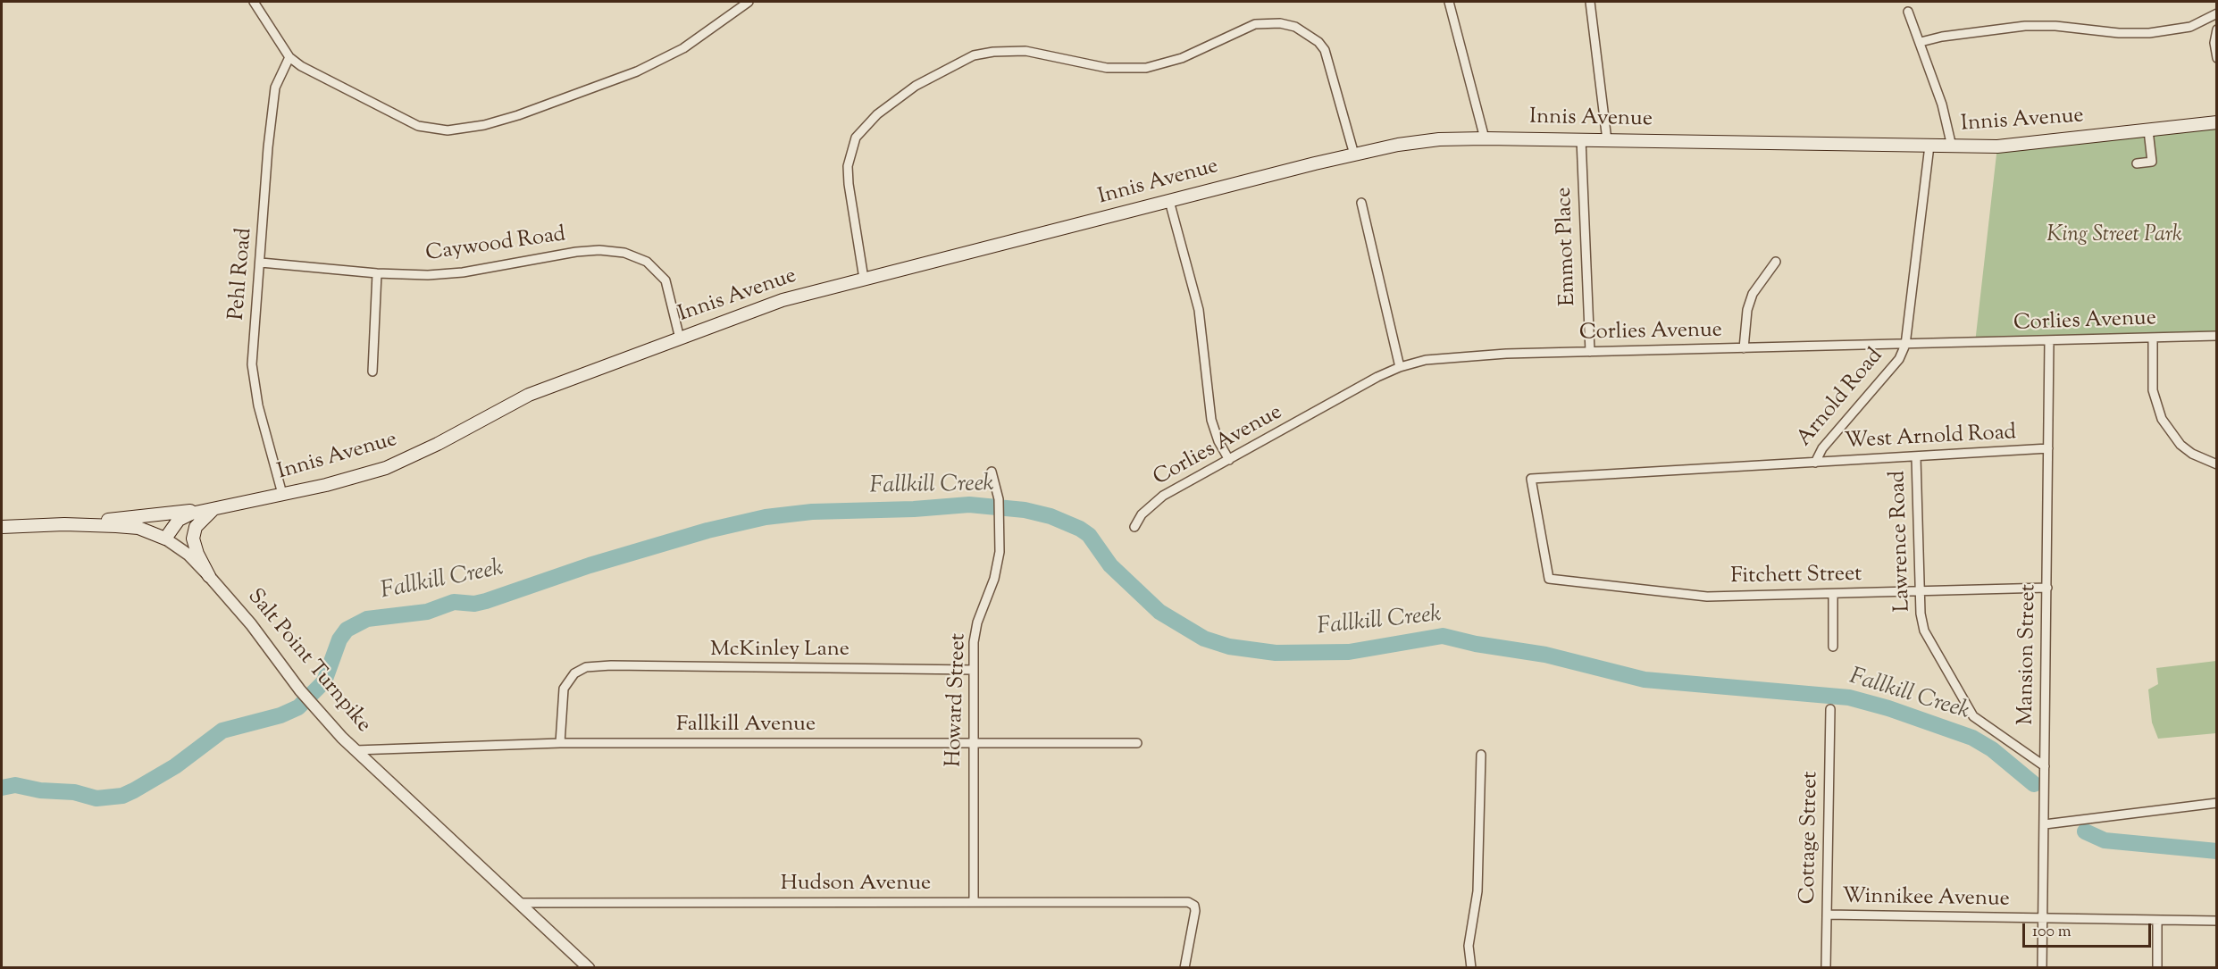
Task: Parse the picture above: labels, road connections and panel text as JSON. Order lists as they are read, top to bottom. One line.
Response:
{"streets":{"main road":["Innis Avenue","Salt Point Turnpike"],"street":["Caywood Road","Emmot Place","Pehl Road","Corlies Avenue","Arnold Road","West Arnold Road","Lawrence Road","Fitchett Street","McKinley Lane","Mansion Street","Howard Street","Fallkill Avenue","Cottage Street","Hudson Avenue","Winnikee Avenue"]},"crossings":[["Innis Avenue","Caywood Road"],["Innis Avenue","Emmot Place"],["Innis Avenue","Pehl Road"],["Innis Avenue","Arnold Road"],["Innis Avenue","Salt Point Turnpike"],["Caywood Road","Pehl Road"],["Emmot Place","Corlies Avenue"],["Corlies Avenue","Arnold Road"],["Corlies Avenue","Mansion Street"],["Arnold Road","West Arnold Road"],["Arnold Road","Fitchett Street"],["West Arnold Road","Lawrence Road"],["West Arnold Road","Mansion Street"],["Lawrence Road","Fitchett Street"],["Lawrence Road","Mansion Street"],["Fitchett Street","Mansion Street"],["McKinley Lane","Howard Street"],["McKinley Lane","Fallkill Avenue"],["Mansion Street","Winnikee Avenue"],["Salt Point Turnpike","Fallkill Avenue"],["Salt Point Turnpike","Hudson Avenue"],["Howard Street","Fallkill Avenue"],["Howard Street","Hudson Avenue"],["Cottage Street","Winnikee Avenue"]],"water":["Fallkill Creek"],"parks":["King Street Park"],"scale_bar":"100 m"}
